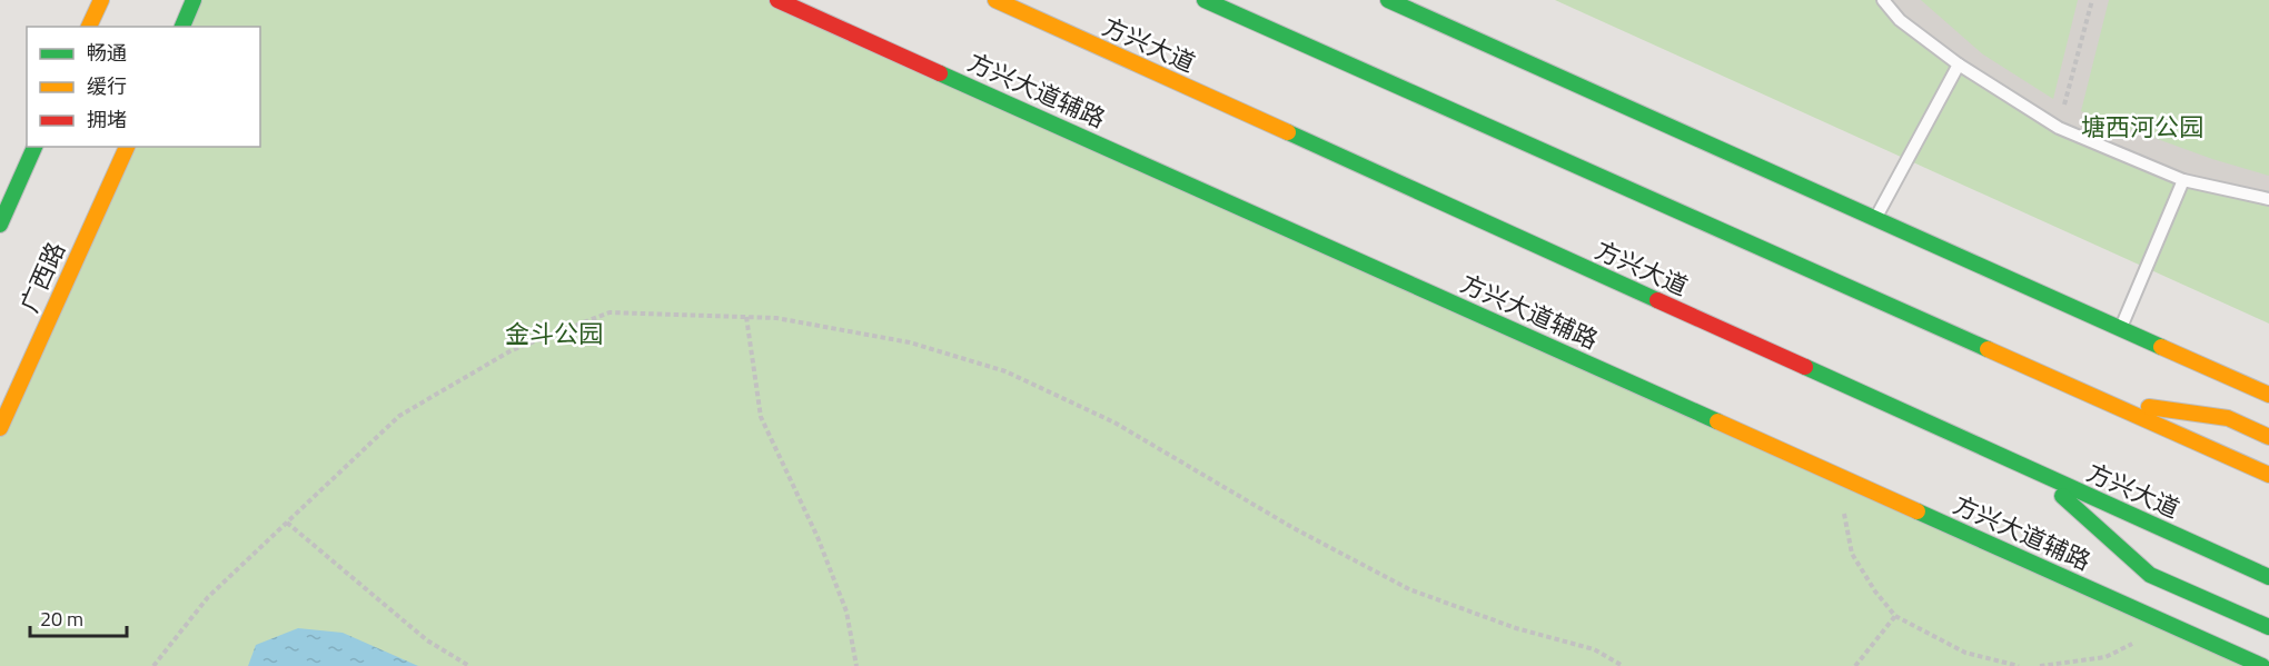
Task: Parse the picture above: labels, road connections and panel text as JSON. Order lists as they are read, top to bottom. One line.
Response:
{"streets":{"main road":["方兴大道","方兴大道辅路","广西路"]},"parks":["塘西河公园","金斗公园"],"legend":["畅通","缓行","拥堵"],"scale_bar":"20 m"}
